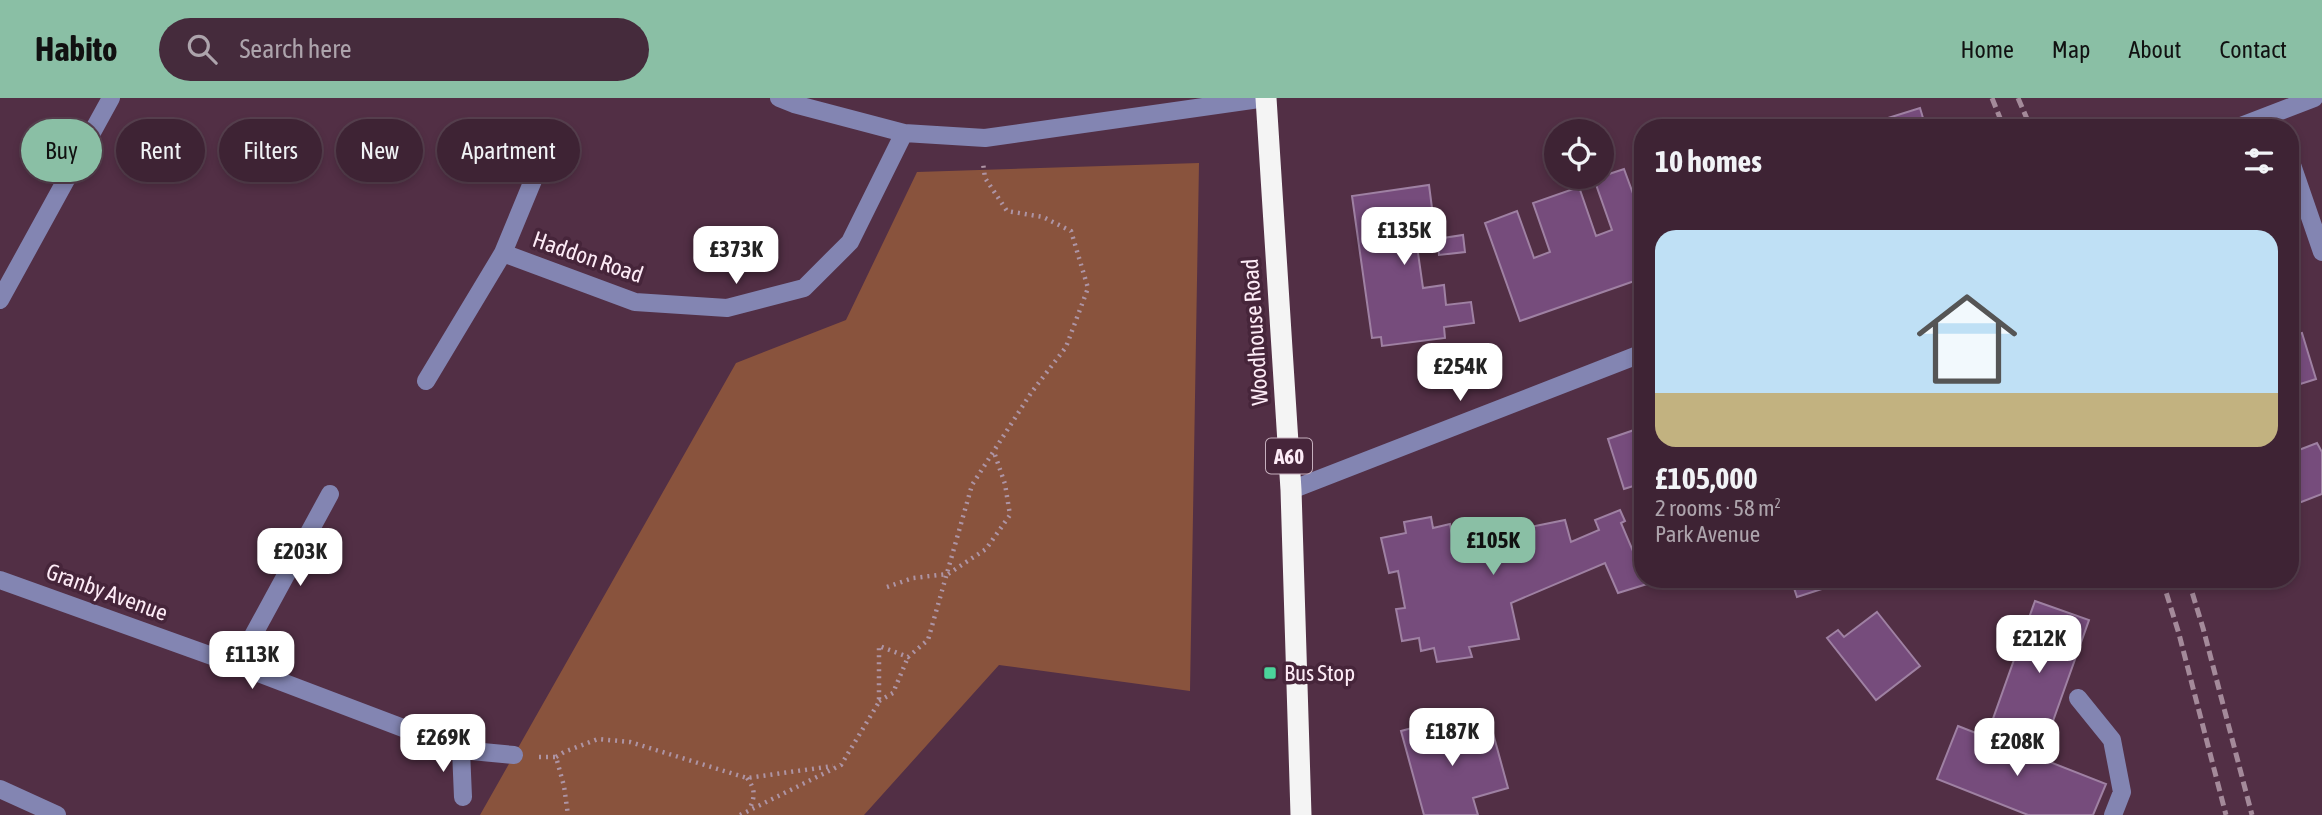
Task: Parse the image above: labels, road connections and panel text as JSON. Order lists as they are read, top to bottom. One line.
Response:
{"streets":{"highway":["Woodhouse Road","A60"],"street":["Haddon Road","Granby Avenue"]},"places":{"transit":["Bus Stop"]},"page":{"header":"Habito","search":"Search here","nav":["Home","Map","About","Contact"],"chip":["Buy","Rent","Filters","New","Apartment"],"heading":"10 homes","list":[{"name":"£105,000","note":"2 rooms · 58 m² · Park Avenue"}],"price":["£135K","£373K","£254K","£105K","£203K","£212K","£113K","£187K","£269K","£208K"]}}
